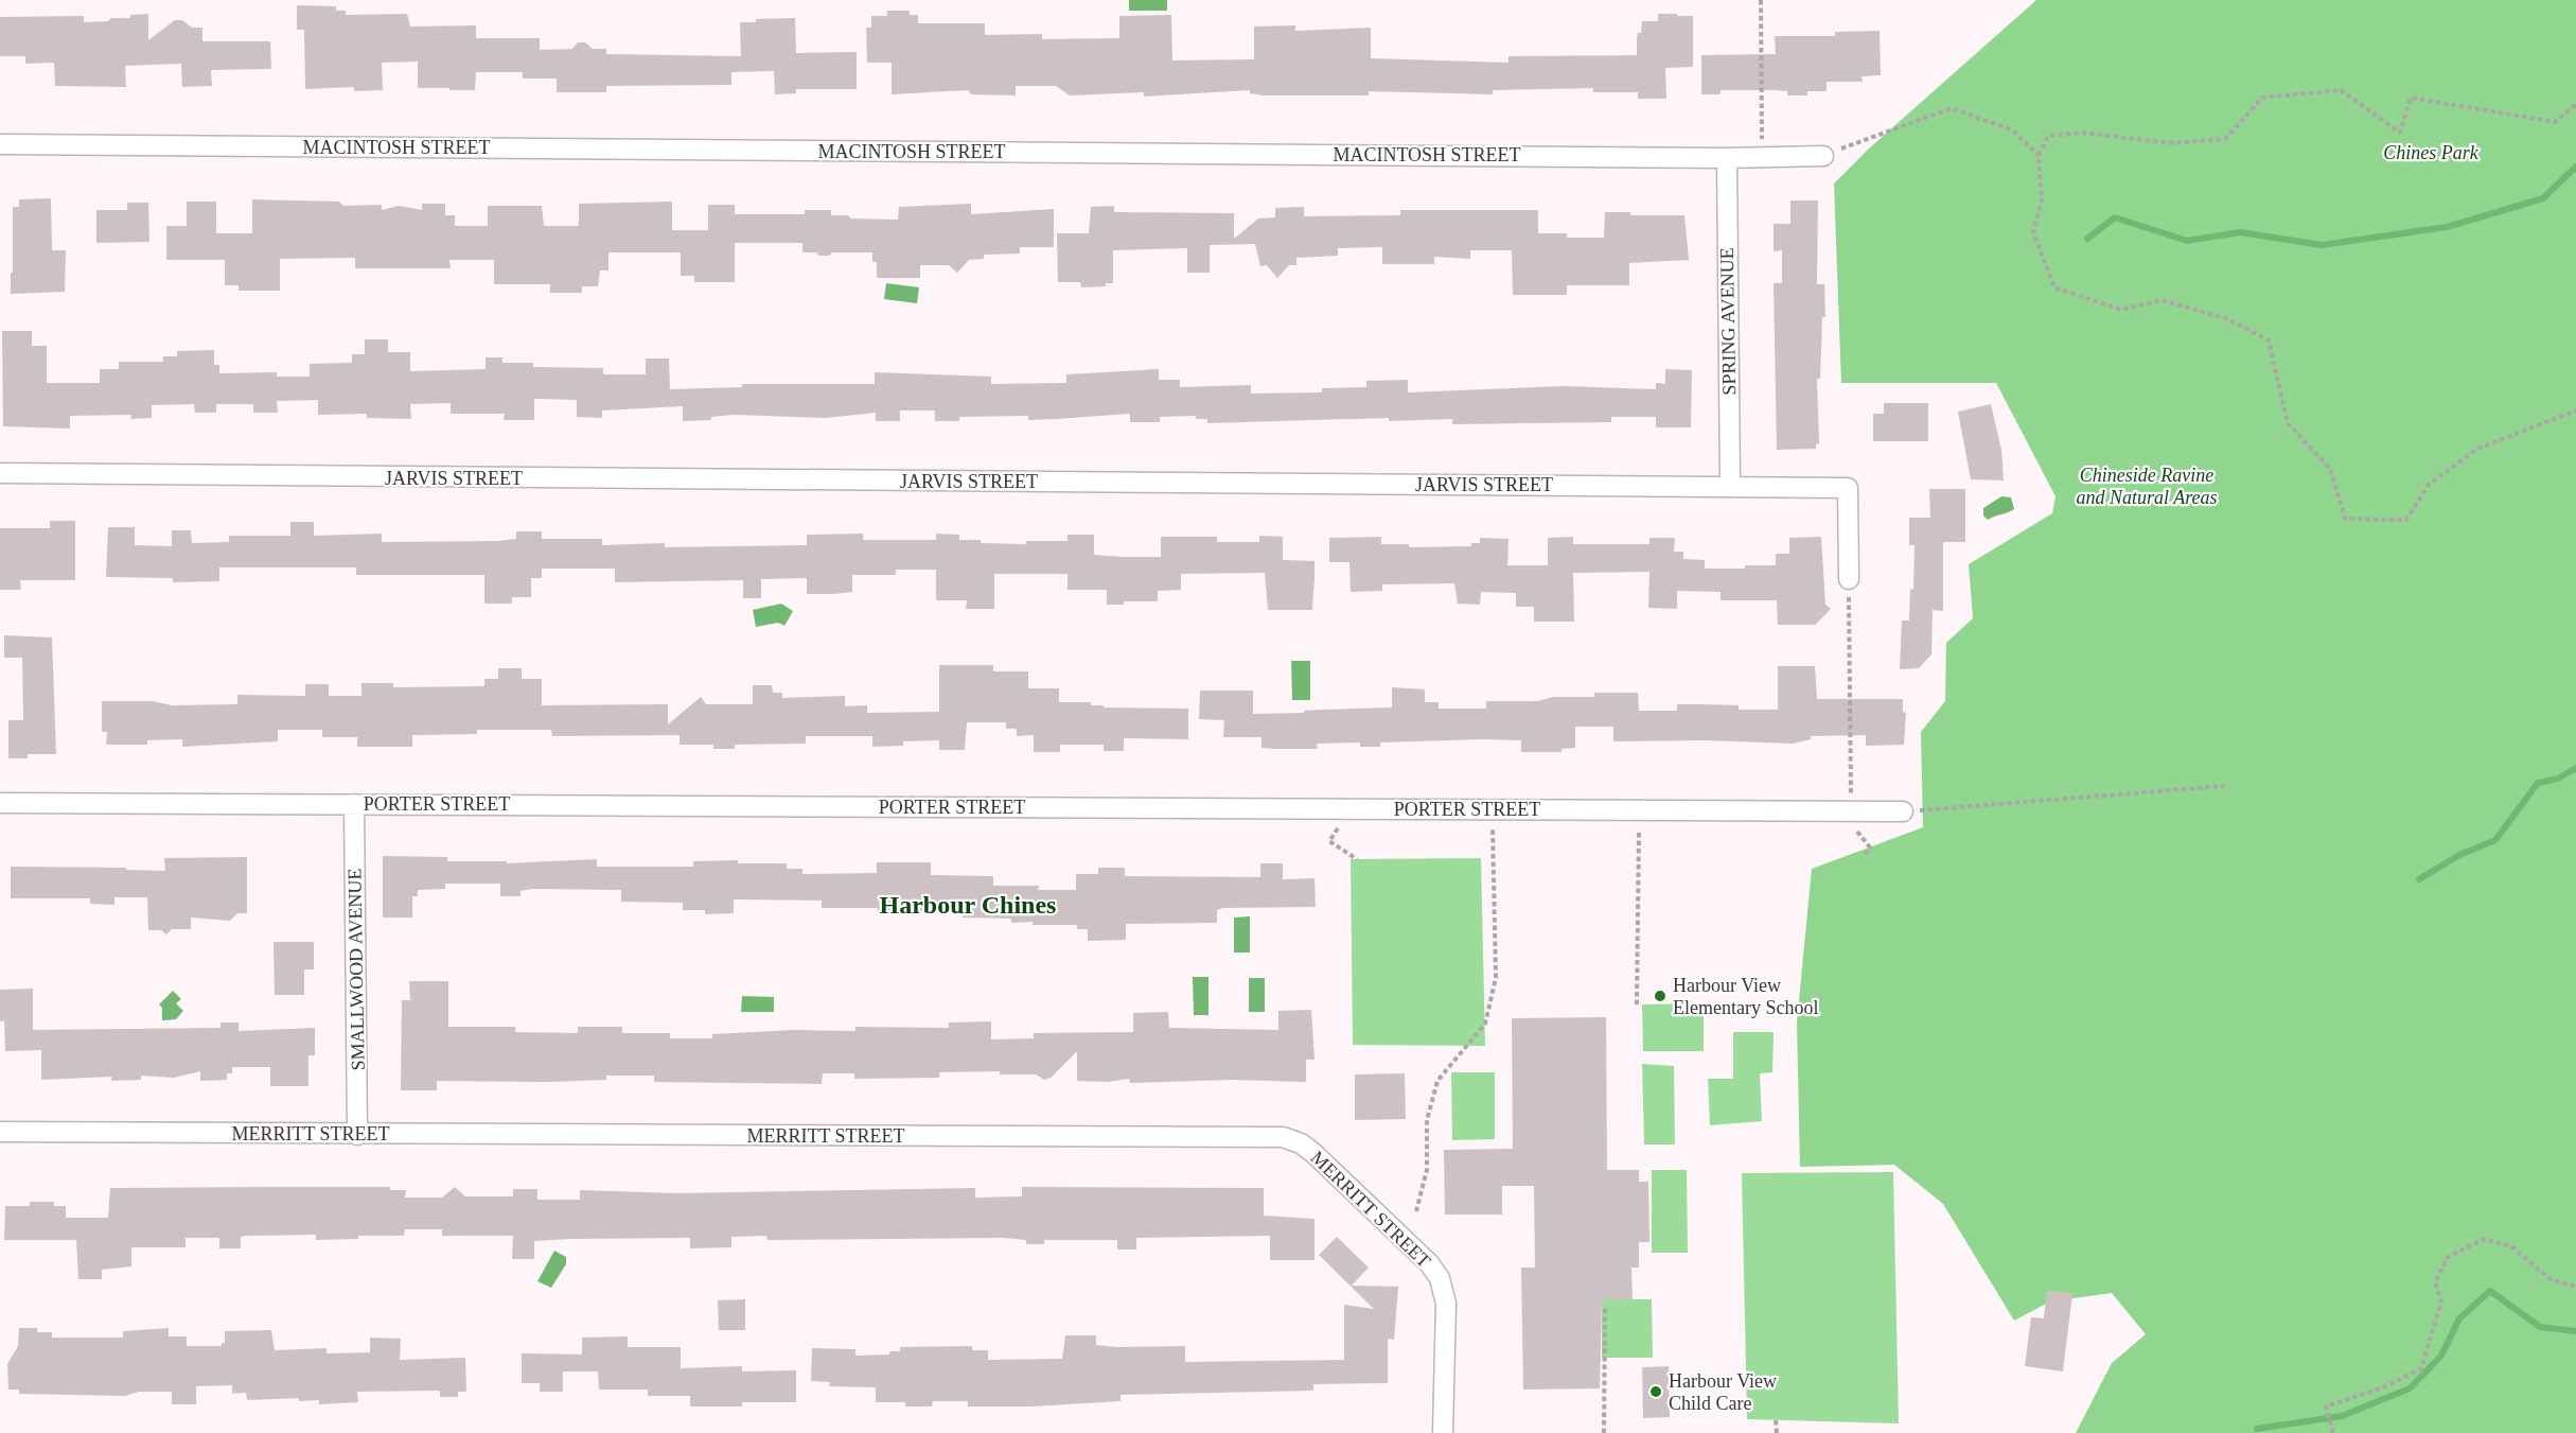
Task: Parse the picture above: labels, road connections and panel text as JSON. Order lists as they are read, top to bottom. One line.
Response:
{"streets":{"street":["MACINTOSH STREET","SPRING AVENUE","JARVIS STREET","PORTER STREET","SMALLWOOD AVENUE","MERRITT STREET"]},"crossings":[["MACINTOSH STREET","SPRING AVENUE"],["SPRING AVENUE","JARVIS STREET"],["PORTER STREET","SMALLWOOD AVENUE"],["SMALLWOOD AVENUE","MERRITT STREET"]],"districts":["Harbour Chines"],"parks":["Chines Park","Chineside Ravine and Natural Areas"],"places":["Harbour View Elementary School","Harbour View Child Care"]}
